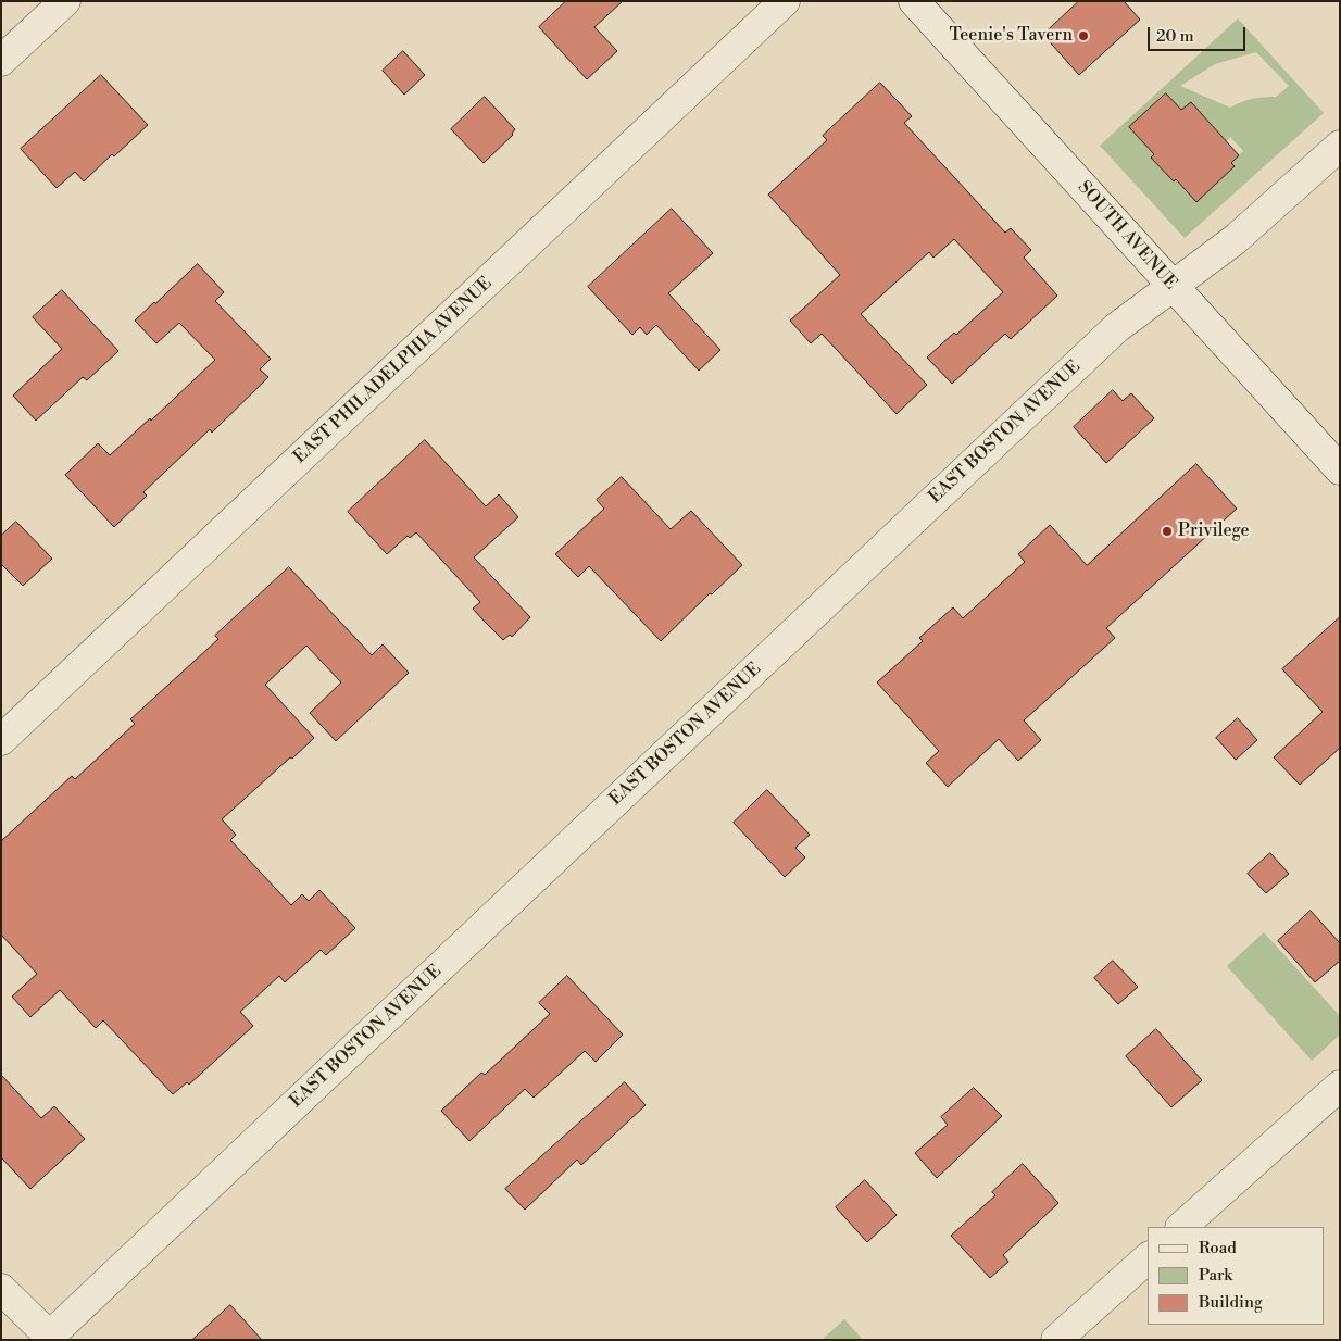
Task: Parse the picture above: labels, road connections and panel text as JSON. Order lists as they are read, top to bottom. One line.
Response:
{"streets":{"street":["SOUTH AVENUE","EAST PHILADELPHIA AVENUE","EAST BOSTON AVENUE"]},"crossings":[["SOUTH AVENUE","EAST BOSTON AVENUE"]],"places":["Teenie's Tavern","Privilege"],"legend":["Road","Park","Building"],"scale_bar":"20 m"}
